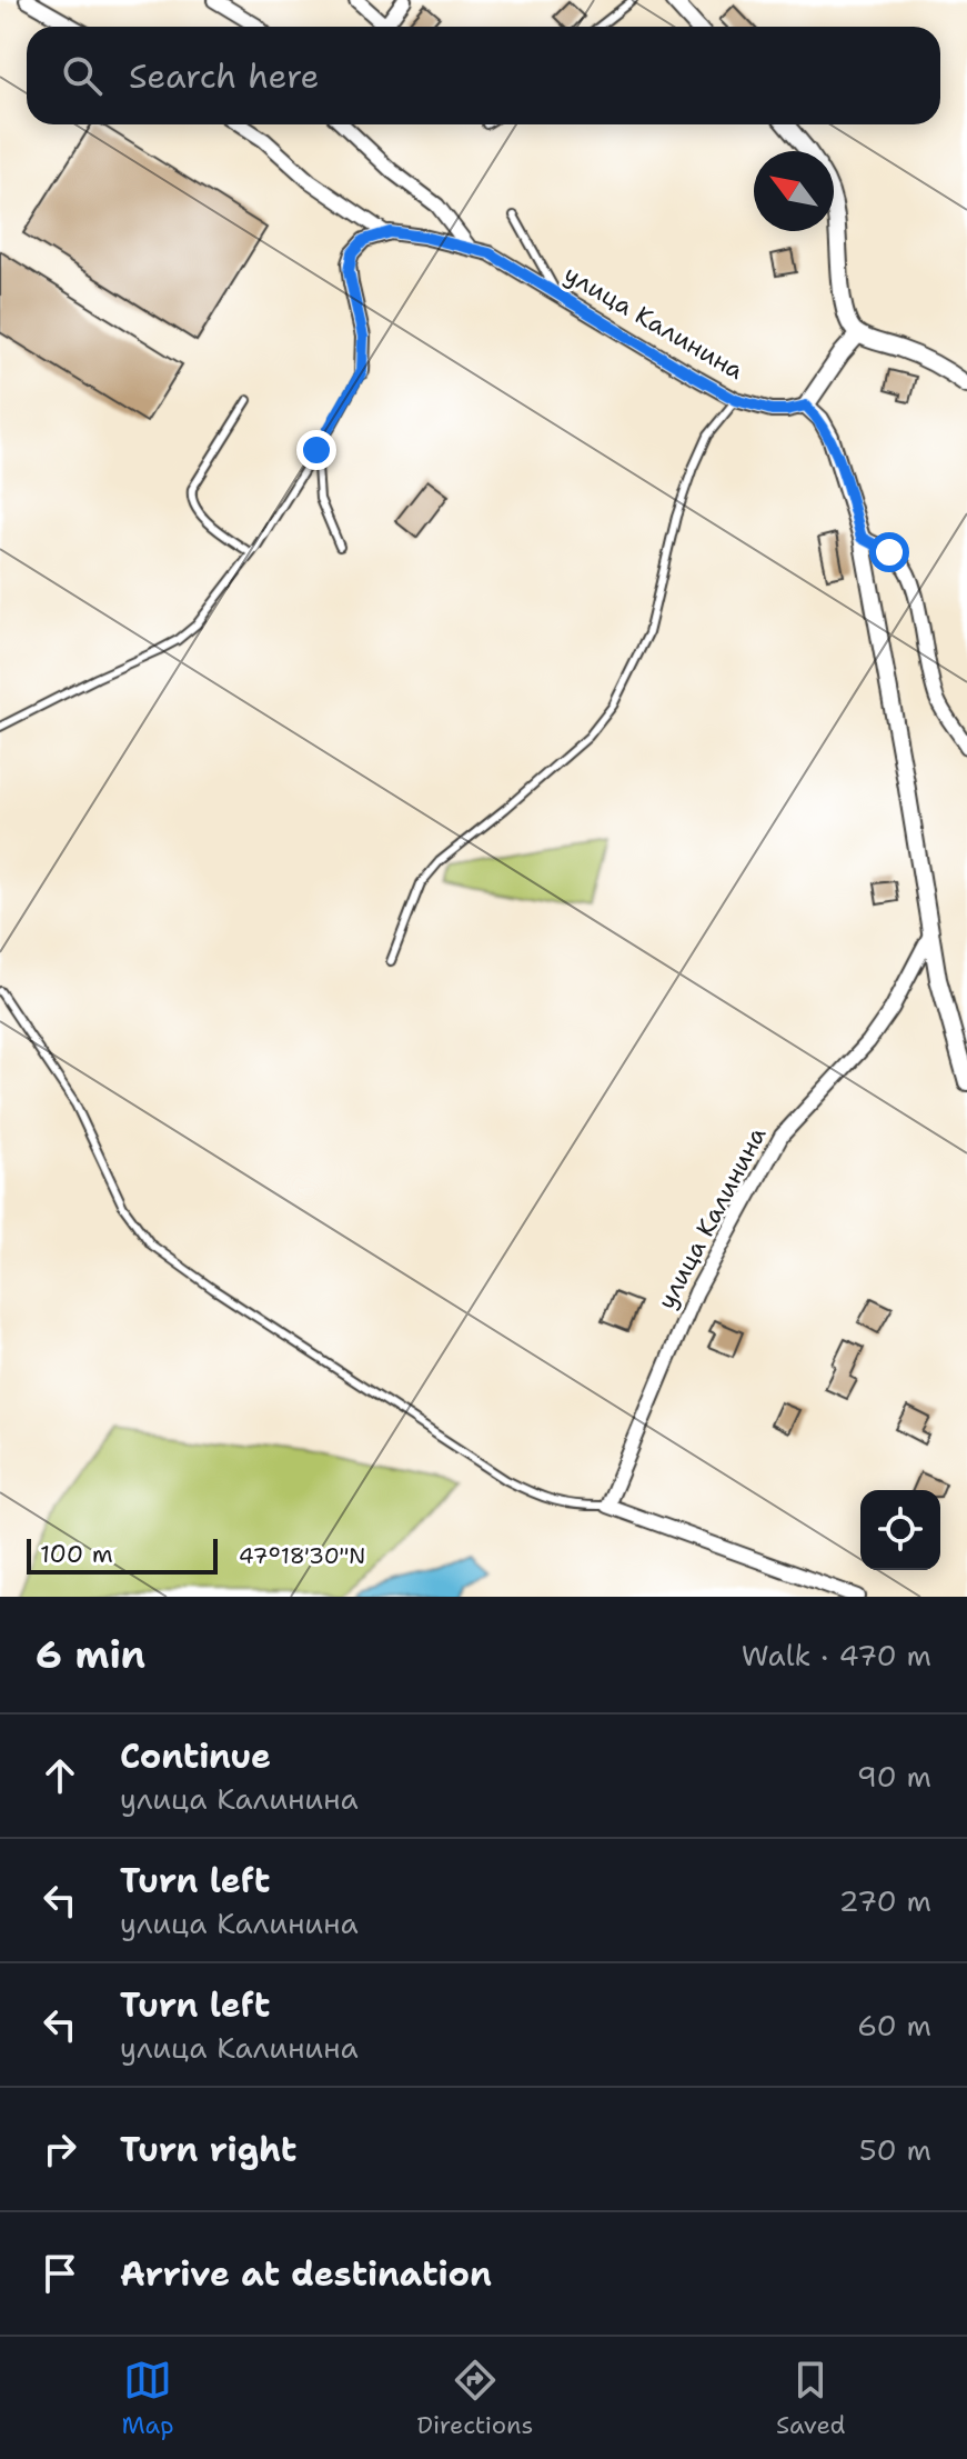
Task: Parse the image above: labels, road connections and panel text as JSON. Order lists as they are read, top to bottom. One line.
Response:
{"streets":{"street":["улица Калинина"]},"scale_bar":"100 m","north":"top left","page":{"search":"Search here","scale":"100 m","heading":["6 min","Walk · 470 m"],"list":[["Continue","улица Калинина","90 m"],["Turn left","улица Калинина","270 m"],["Turn left","улица Калинина","60 m"],["Turn right","50 m"],"Arrive at destination"],"nav":["Map","Directions","Saved"]},"coordinates":["47°18'30\"N"]}
